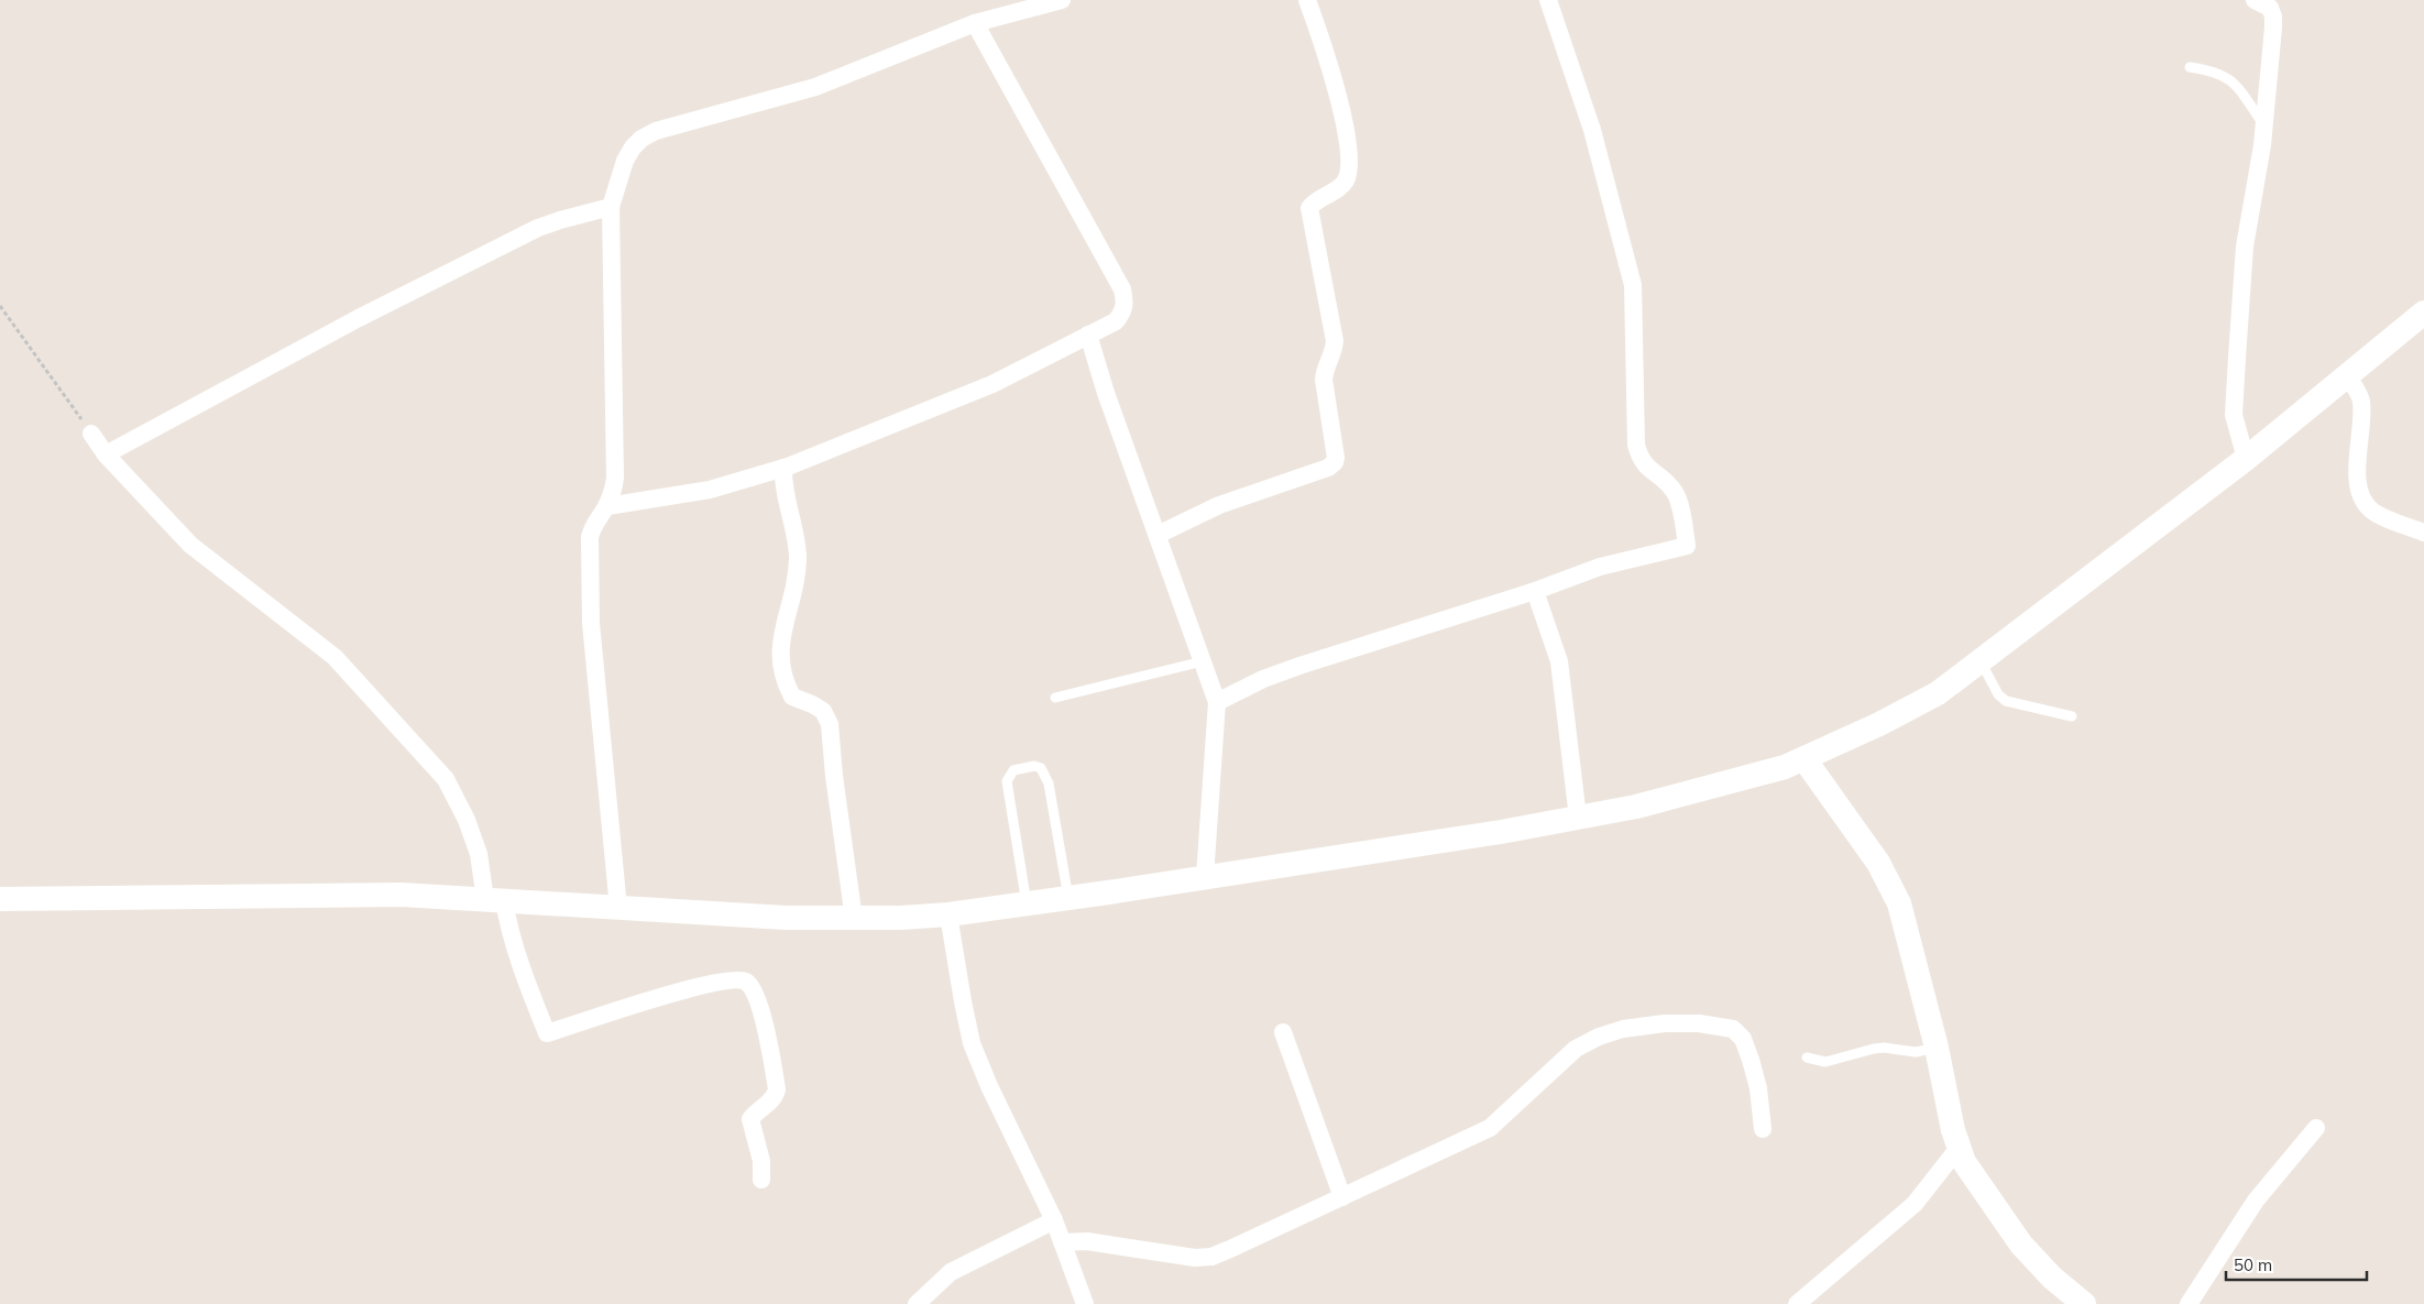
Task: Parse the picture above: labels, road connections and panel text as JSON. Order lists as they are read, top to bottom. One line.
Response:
{"scale_bar":"50 m"}
